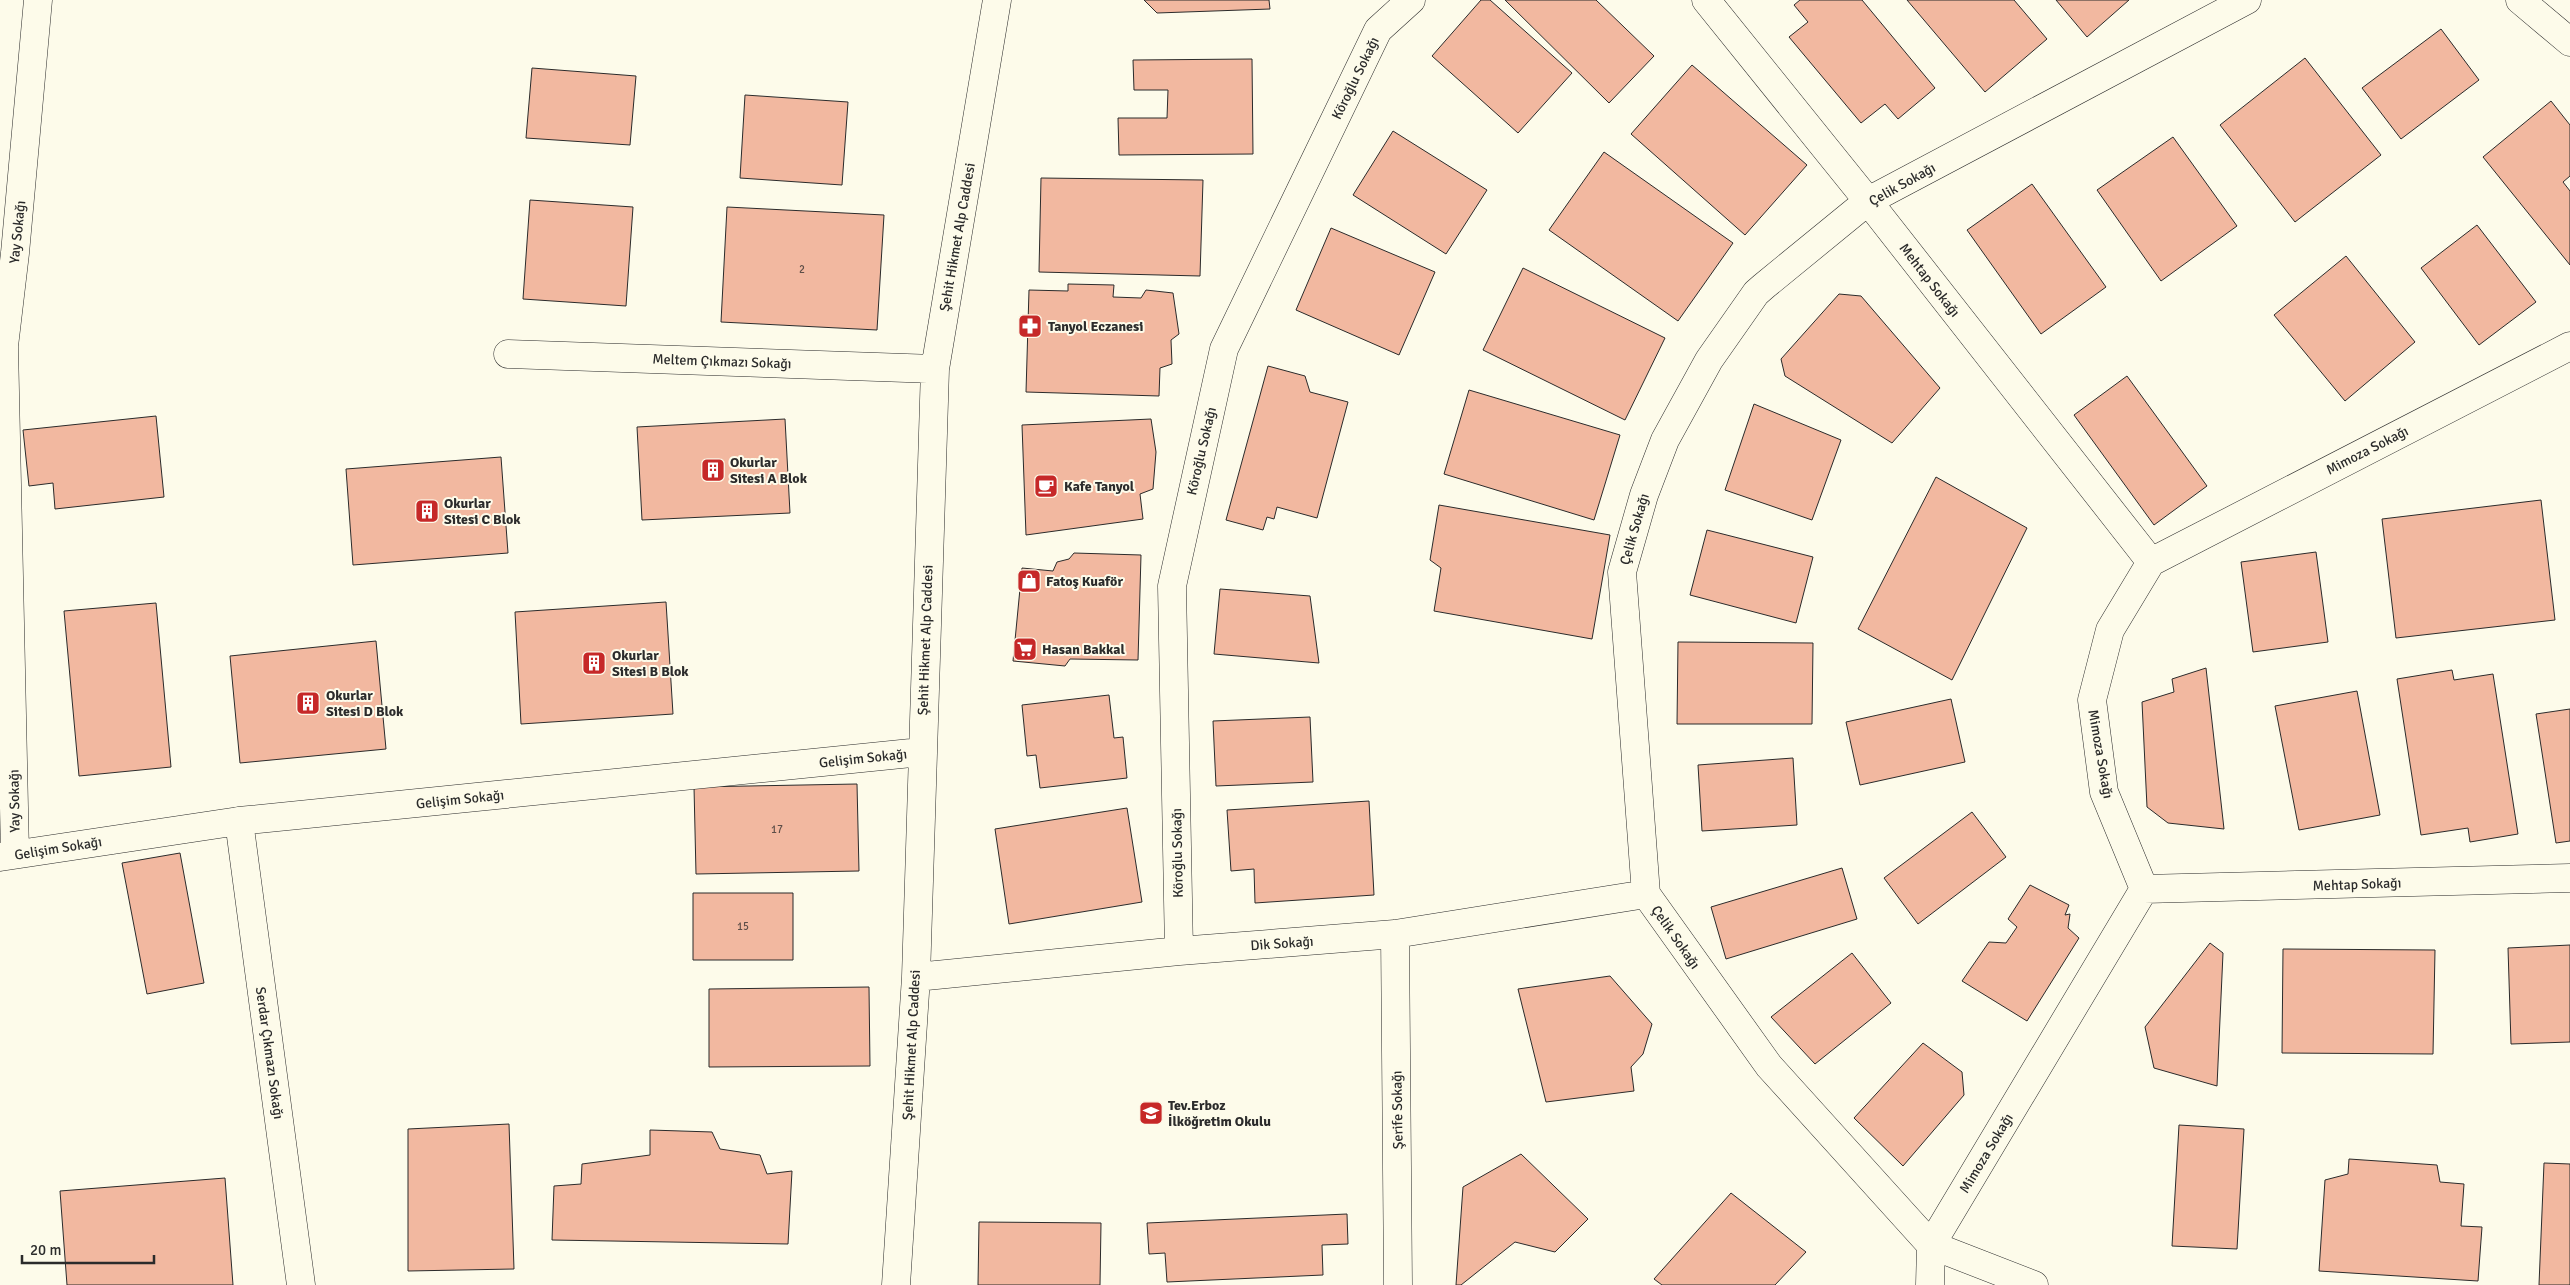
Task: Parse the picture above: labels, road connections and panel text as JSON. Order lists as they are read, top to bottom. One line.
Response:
{"streets":{"street":["Köroğlu Sokağı","Çelik Sokağı","Yay Sokağı","Şehit Hikmet Alp Caddesi","Mehtap Sokağı","Meltem Çıkmazı Sokağı","Mimoza Sokağı","Gelişim Sokağı","Dik Sokağı","Serdar Çıkmazı Sokağı","Şerife Sokağı"]},"crossings":[["Köroğlu Sokağı","Dik Sokağı"],["Çelik Sokağı","Mehtap Sokağı"],["Çelik Sokağı","Mimoza Sokağı"],["Çelik Sokağı","Dik Sokağı"],["Yay Sokağı","Gelişim Sokağı"],["Şehit Hikmet Alp Caddesi","Meltem Çıkmazı Sokağı"],["Şehit Hikmet Alp Caddesi","Gelişim Sokağı"],["Şehit Hikmet Alp Caddesi","Dik Sokağı"],["Mehtap Sokağı","Mimoza Sokağı"],["Gelişim Sokağı","Serdar Çıkmazı Sokağı"],["Dik Sokağı","Şerife Sokağı"]],"places":{"pharmacy":["Tanyol Eczanesi"],"building":["Okurlar Sitesi A Blok","Okurlar Sitesi C Blok","Okurlar Sitesi B Blok","Okurlar Sitesi D Blok"],"cafe":["Kafe Tanyol"],"shop":["Fatoş Kuaför"],"supermarket":["Hasan Bakkal"],"school or university":["Tev.Erboz İlköğretim Okulu"]},"house_numbers":["2","17","15"],"scale_bar":"20 m"}
